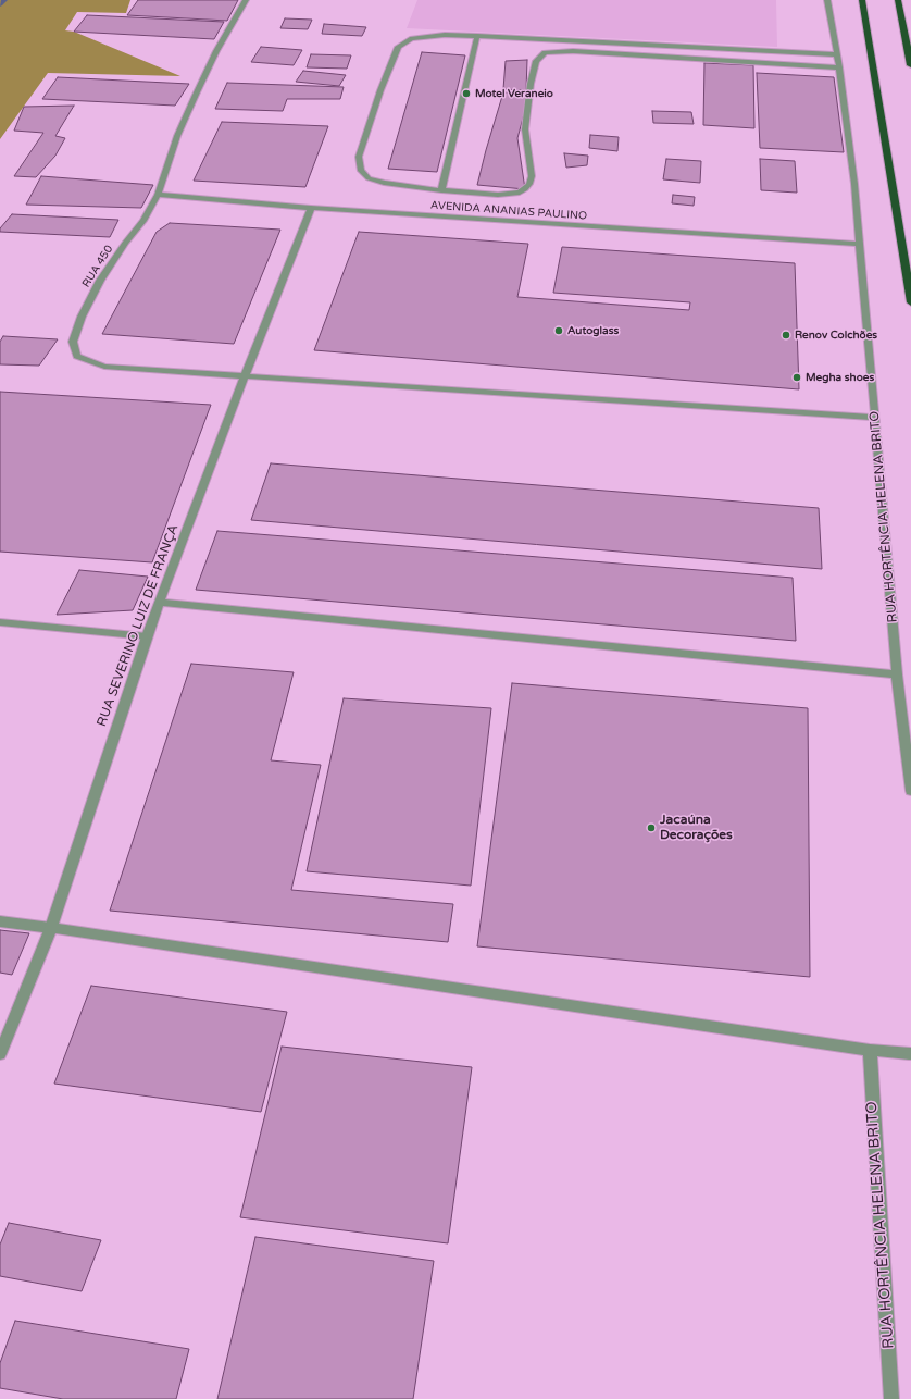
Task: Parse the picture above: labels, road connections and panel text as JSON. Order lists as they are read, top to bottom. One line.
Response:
{"streets":{"street":["AVENIDA ANANIAS PAULINO","RUA 450","RUA HORTÊNCIA HELENA BRITO","RUA SEVERINO LUIZ DE FRANÇA"]},"crossings":[["AVENIDA ANANIAS PAULINO","RUA 450"],["AVENIDA ANANIAS PAULINO","RUA HORTÊNCIA HELENA BRITO"],["AVENIDA ANANIAS PAULINO","RUA SEVERINO LUIZ DE FRANÇA"],["RUA 450","RUA SEVERINO LUIZ DE FRANÇA"]],"places":["Motel Veraneio","Autoglass","Renov Colchões","Megha shoes","Jacaúna Decorações"]}
